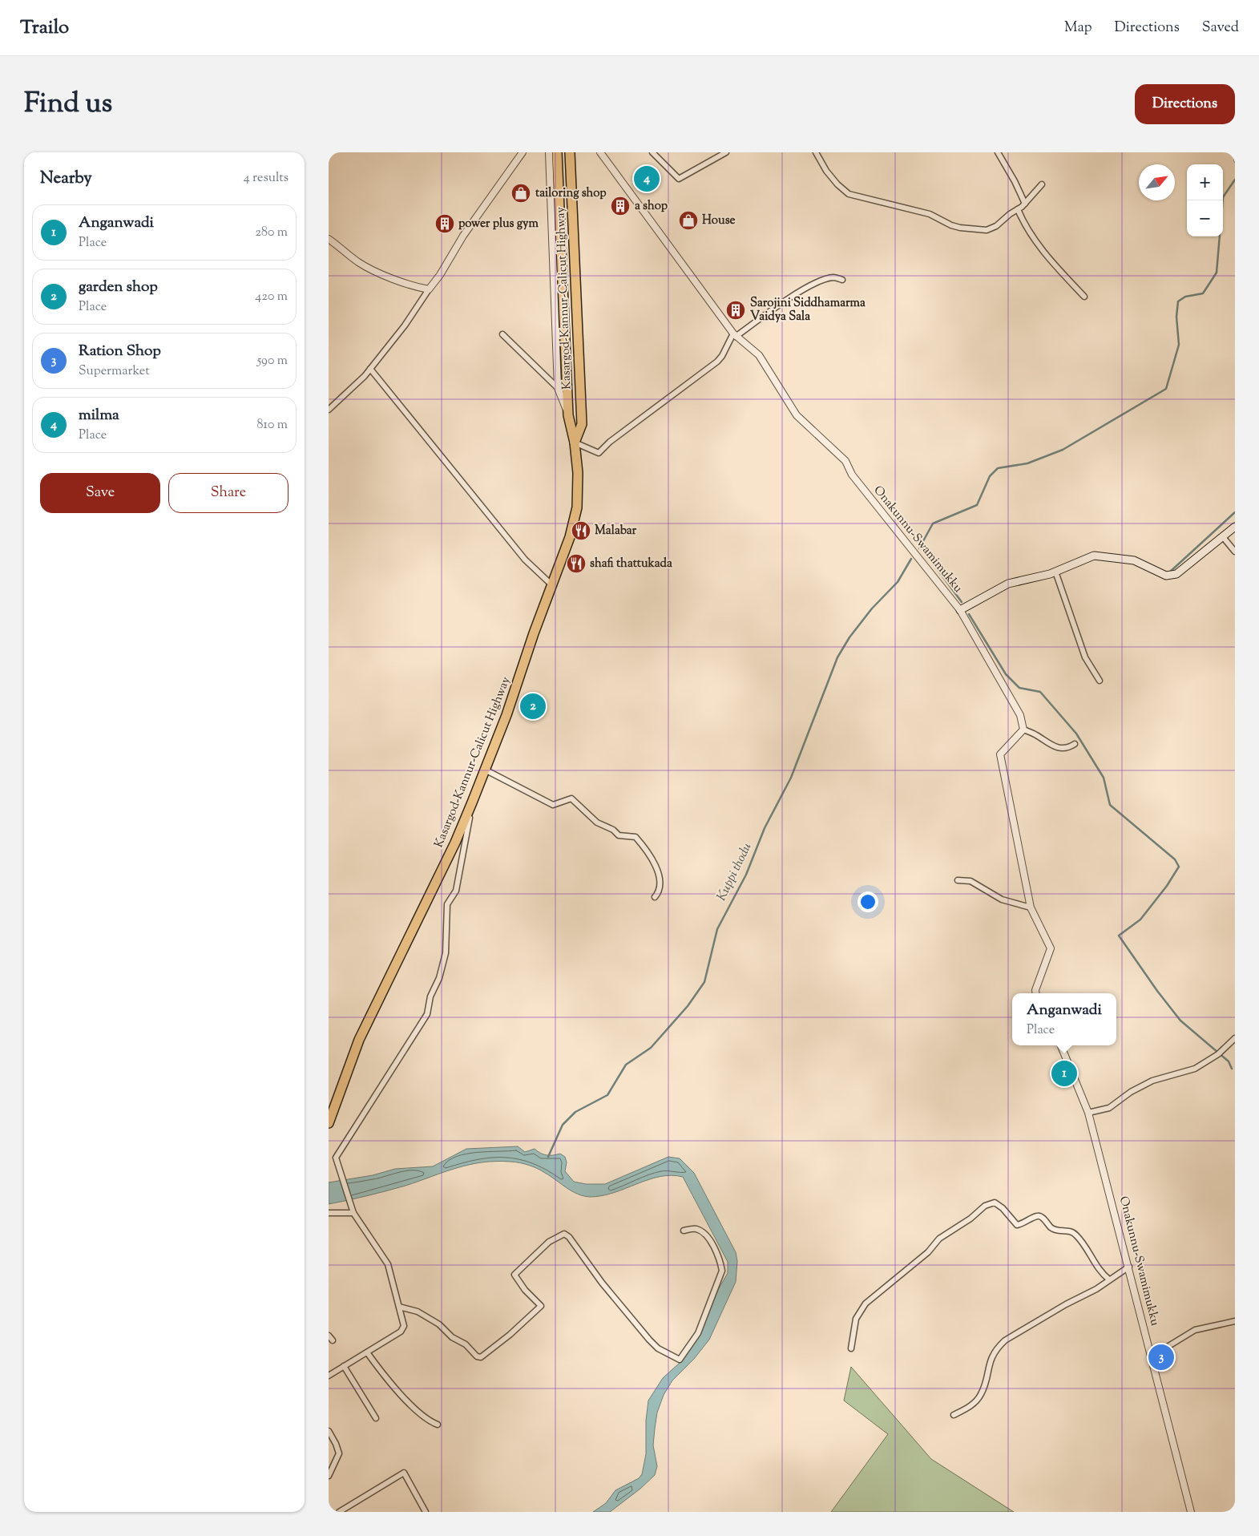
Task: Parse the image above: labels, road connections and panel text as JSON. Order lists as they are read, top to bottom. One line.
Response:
{"streets":{"highway":["Kasargod-Kannur-Calicut Highway"],"street":["Onakunnu-Swamimukku"]},"water":["Kuppi thodu"],"places":{"shop":["tailoring shop","House"],"building":["a shop","power plus gym","Sarojini Siddhamarma Vaidya Sala"],"restaurant":["Malabar","shafi thattukada"]},"north":"top right","page":{"header":"Trailo","nav":["Map","Directions","Saved"],"title":"Find us","buttons":["Directions",["Save","Share"]],"heading":["Nearby","4 results"],"map_buttons":["+","−"],"pins":["4","2","1","3"],"list":[{"mark":"1","name":"Anganwadi","note":"Place","value":"280 m"},{"mark":"2","name":"garden shop","note":"Place","value":"420 m"},{"mark":"3","name":"Ration Shop","note":"Supermarket","value":"590 m"},{"mark":"4","name":"milma","note":"Place","value":"810 m"}],"popup":["Anganwadi","Place"]}}
